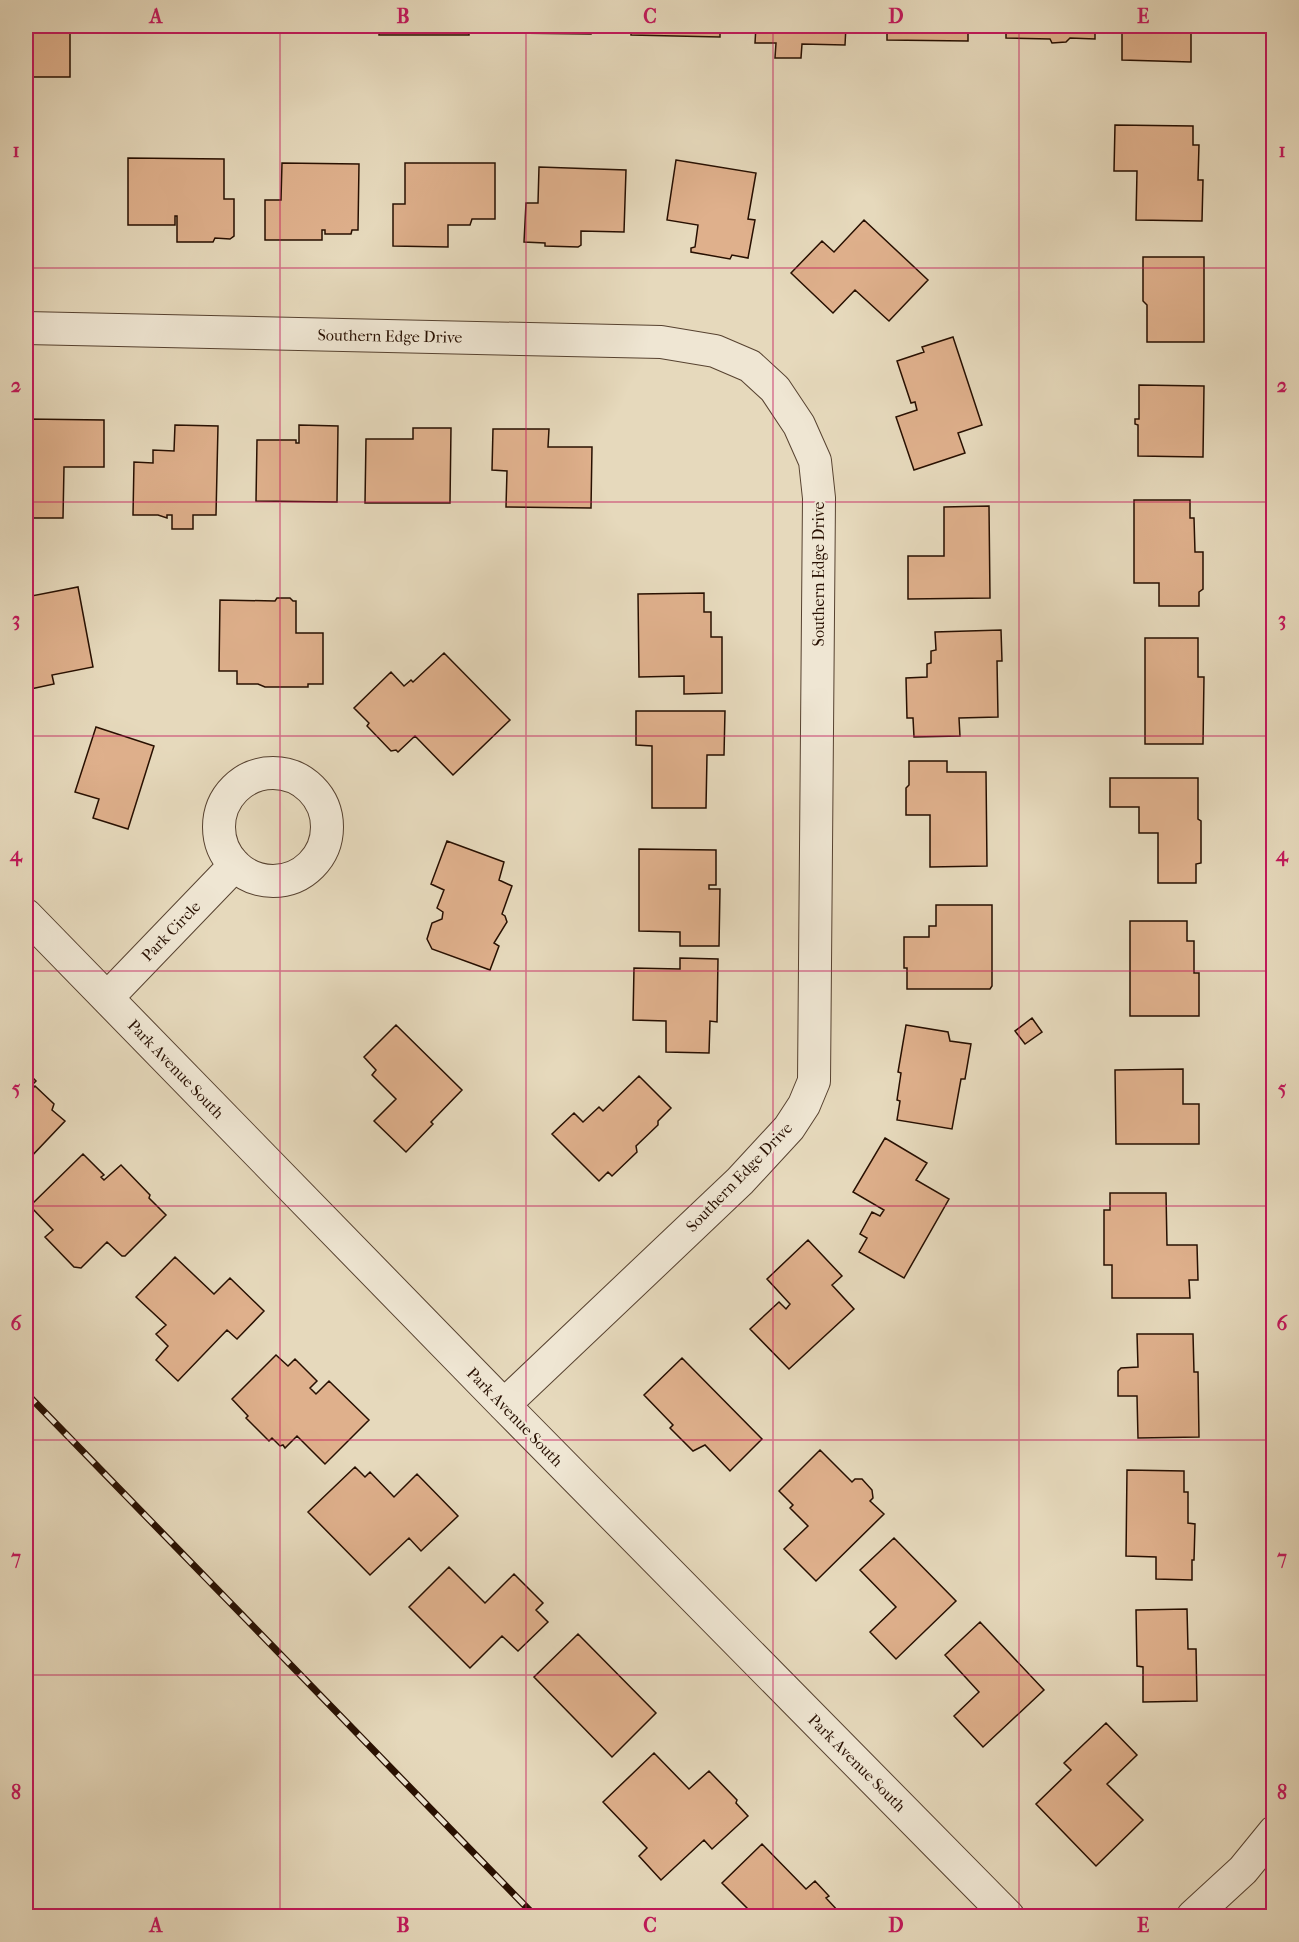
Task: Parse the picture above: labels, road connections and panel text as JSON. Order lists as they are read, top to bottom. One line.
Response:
{"streets":{"street":["Southern Edge Drive","Park Circle","Park Avenue South"]},"crossings":[["Southern Edge Drive","Park Avenue South"],["Park Circle","Park Avenue South"]],"grid":{"columns":["A","B","C","D","E"],"rows":["1","2","3","4","5","6","7","8"]}}
